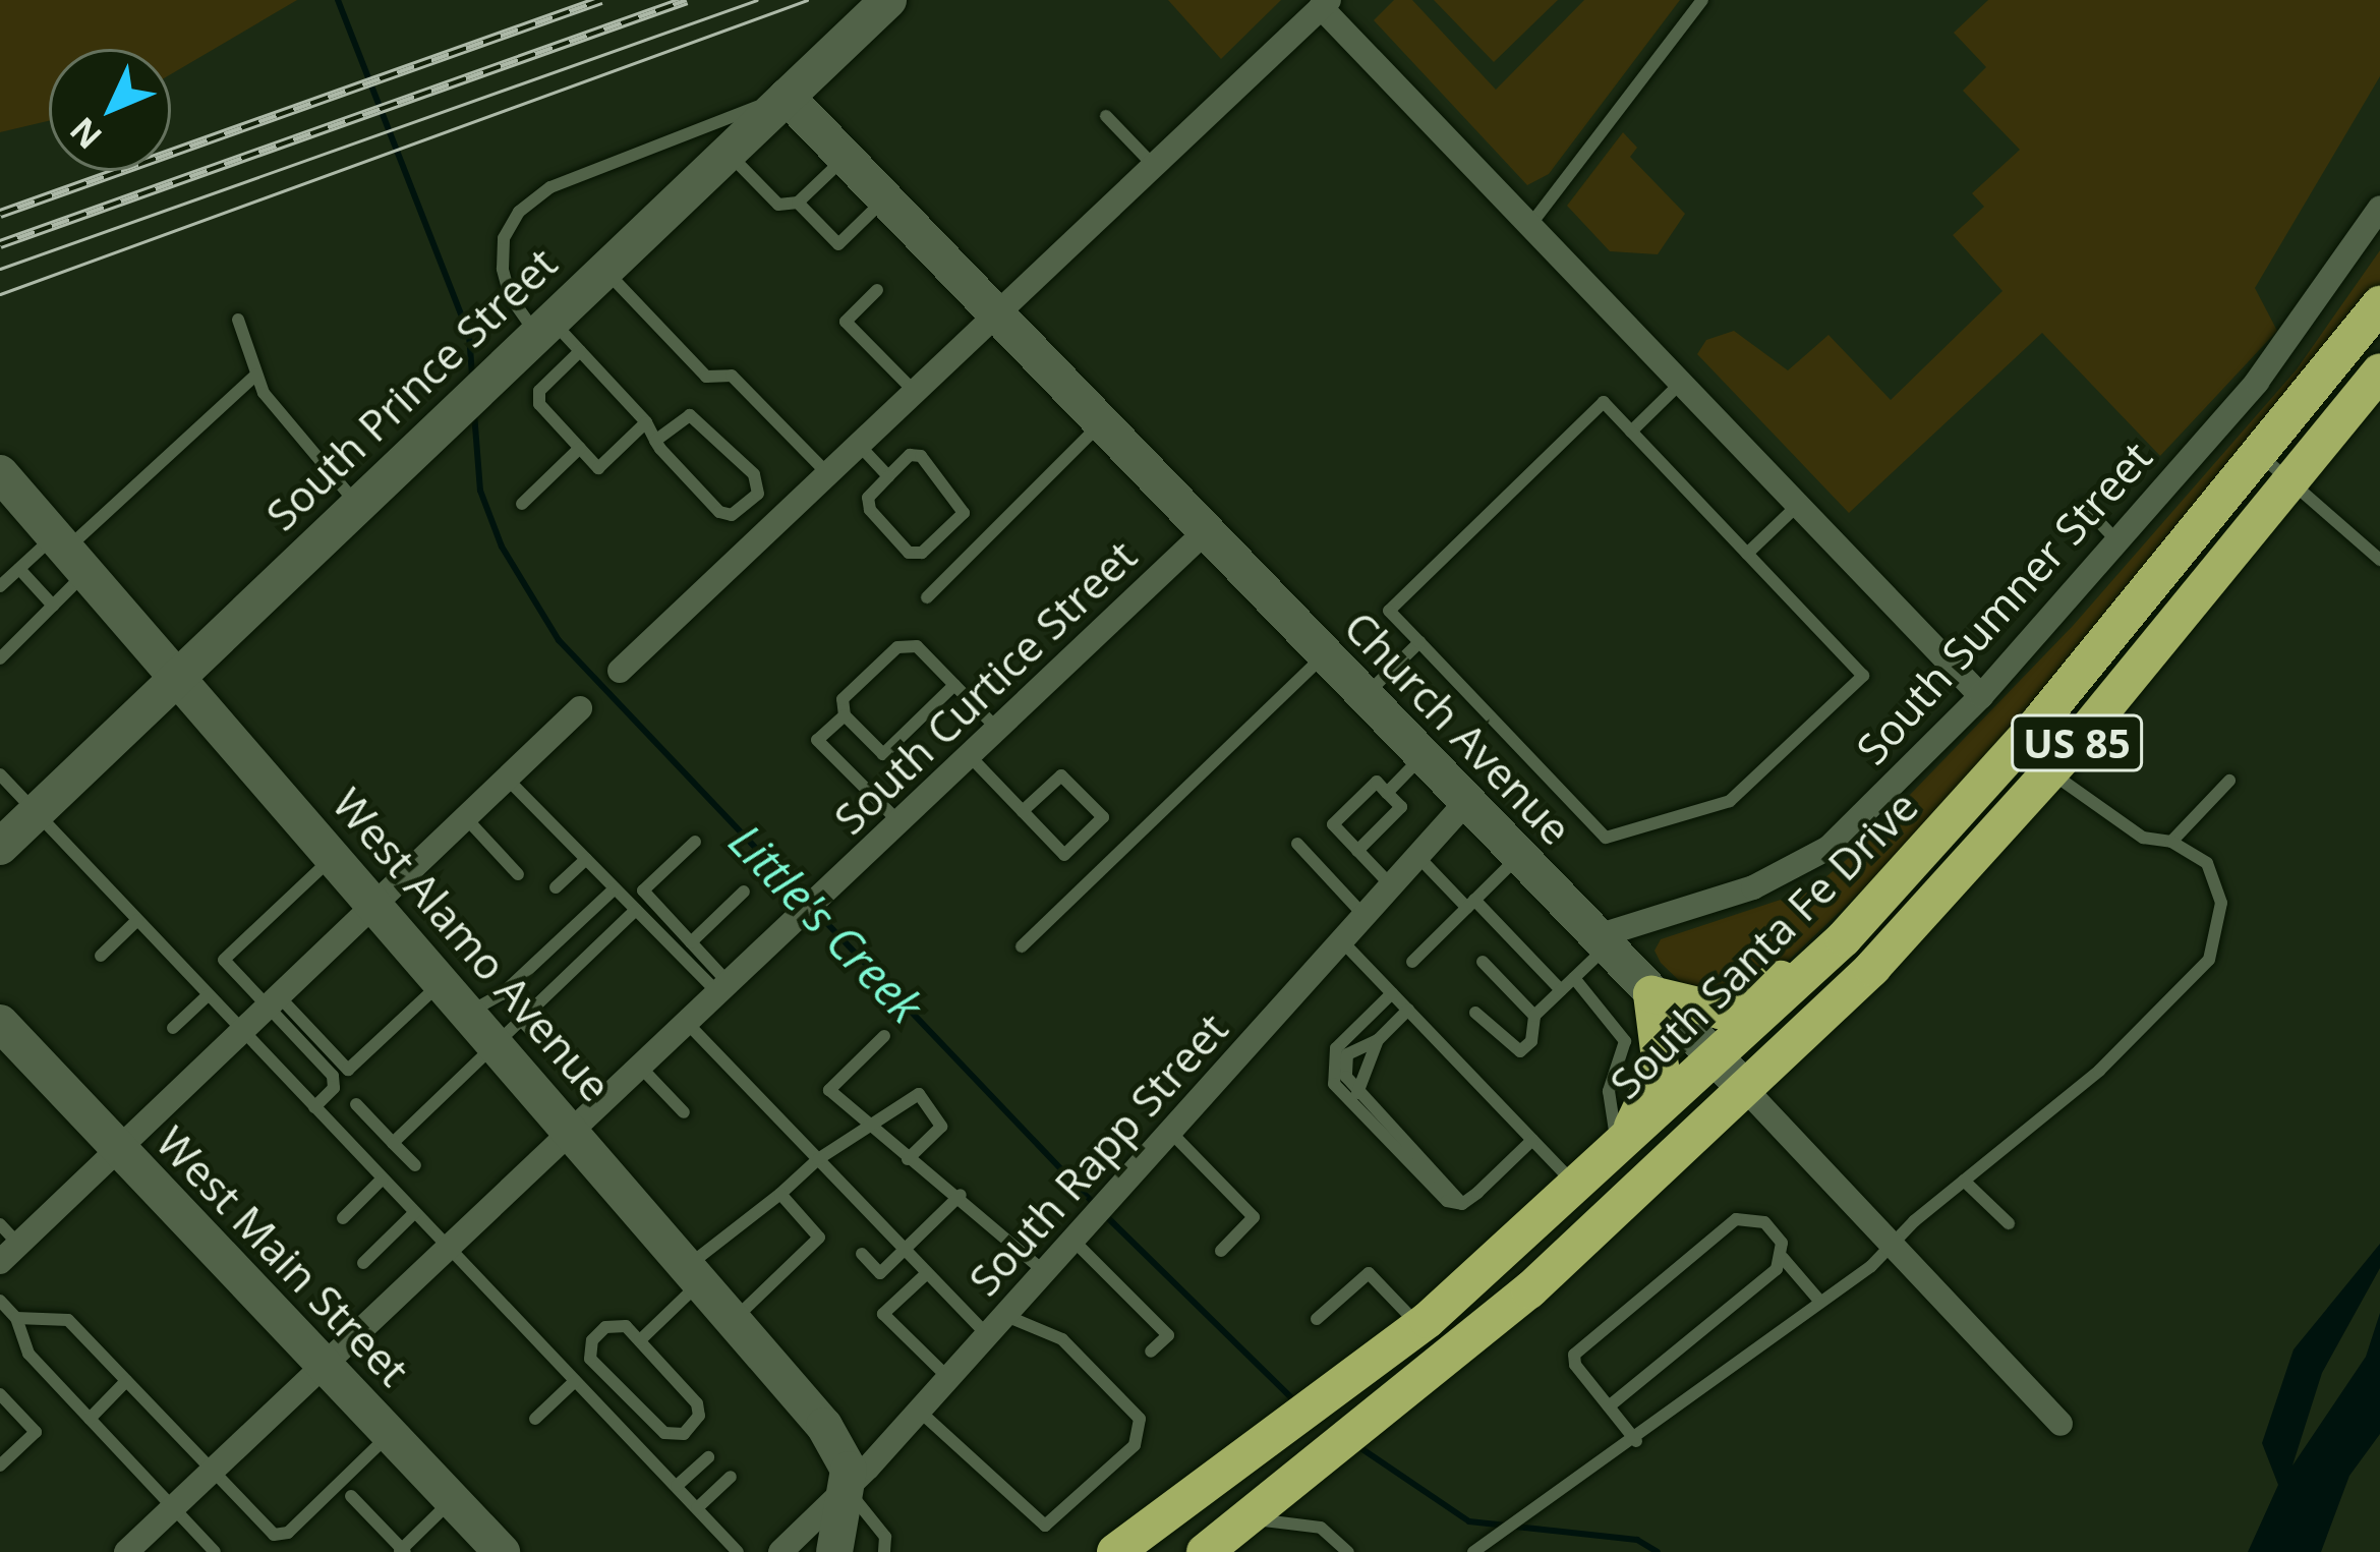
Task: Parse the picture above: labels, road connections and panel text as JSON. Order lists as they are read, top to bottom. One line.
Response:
{"streets":{"highway":["US 85","South Santa Fe Drive"],"street":["South Prince Street","South Sumner Street","South Curtice Street","Church Avenue","West Alamo Avenue","South Rapp Street","West Main Street"]},"crossings":[["South Prince Street","Church Avenue"],["South Prince Street","West Alamo Avenue"],["South Sumner Street","Church Avenue"],["South Curtice Street","Church Avenue"],["South Curtice Street","West Alamo Avenue"],["South Curtice Street","West Main Street"],["Church Avenue","South Santa Fe Drive"],["Church Avenue","South Rapp Street"],["West Alamo Avenue","South Rapp Street"]],"water":["Little's Creek"],"north":"bottom left"}
